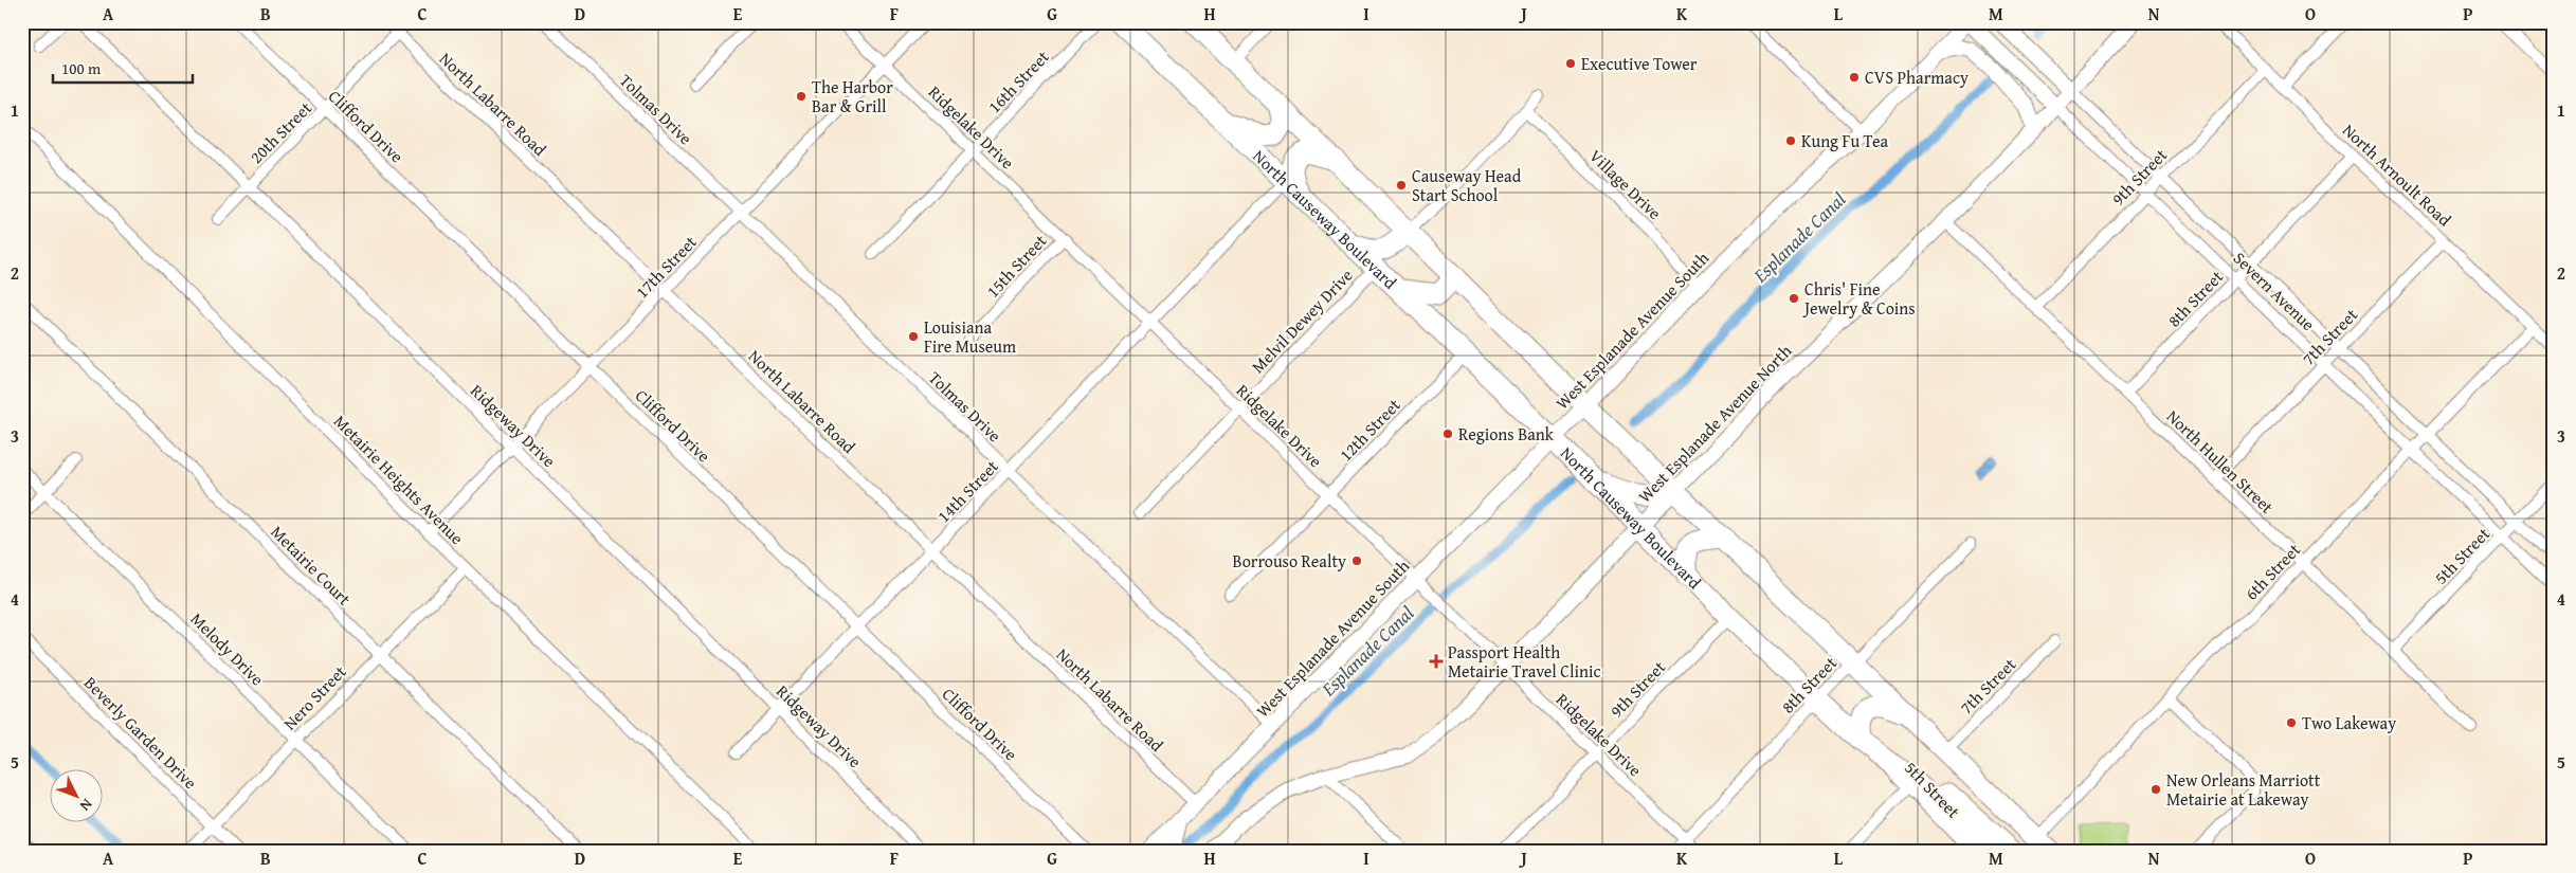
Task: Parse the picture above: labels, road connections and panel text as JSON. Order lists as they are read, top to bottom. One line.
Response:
{"streets":{"highway":["North Causeway Boulevard"],"main road":["Severn Avenue","West Esplanade Avenue South","West Esplanade Avenue North"],"street":["16th Street","North Labarre Road","Tolmas Drive","Clifford Drive","Ridgelake Drive","20th Street","North Arnoult Road","9th Street","Village Drive","15th Street","17th Street","8th Street","Melvil Dewey Drive","7th Street","Ridgeway Drive","12th Street","North Hullen Street","Metairie Heights Avenue","14th Street","5th Street","Metairie Court","6th Street","Melody Drive","Nero Street","Beverly Garden Drive"]},"crossings":[["16th Street","Ridgelake Drive"],["North Labarre Road","20th Street"],["North Labarre Road","17th Street"],["North Labarre Road","West Esplanade Avenue South"],["North Labarre Road","14th Street"],["Tolmas Drive","17th Street"],["Tolmas Drive","West Esplanade Avenue South"],["Tolmas Drive","14th Street"],["Clifford Drive","20th Street"],["Clifford Drive","17th Street"],["Clifford Drive","14th Street"],["Ridgelake Drive","9th Street"],["Ridgelake Drive","15th Street"],["Ridgelake Drive","17th Street"],["Ridgelake Drive","8th Street"],["Ridgelake Drive","Melvil Dewey Drive"],["Ridgelake Drive","West Esplanade Avenue South"],["Ridgelake Drive","West Esplanade Avenue North"],["Ridgelake Drive","12th Street"],["Ridgelake Drive","14th Street"],["20th Street","Ridgeway Drive"],["North Arnoult Road","9th Street"],["North Arnoult Road","8th Street"],["North Arnoult Road","7th Street"],["North Arnoult Road","6th Street"],["9th Street","North Causeway Boulevard"],["9th Street","Severn Avenue"],["9th Street","North Hullen Street"],["Village Drive","West Esplanade Avenue South"],["North Causeway Boulevard","8th Street"],["North Causeway Boulevard","Melvil Dewey Drive"],["North Causeway Boulevard","West Esplanade Avenue South"],["North Causeway Boulevard","West Esplanade Avenue North"],["North Causeway Boulevard","12th Street"],["North Causeway Boulevard","14th Street"],["North Causeway Boulevard","5th Street"],["17th Street","Ridgeway Drive"],["17th Street","Metairie Heights Avenue"],["Severn Avenue","8th Street"],["Severn Avenue","West Esplanade Avenue South"],["Severn Avenue","7th Street"],["Severn Avenue","West Esplanade Avenue North"],["Severn Avenue","5th Street"],["Severn Avenue","6th Street"],["8th Street","North Hullen Street"],["7th Street","North Hullen Street"],["West Esplanade Avenue North","North Hullen Street"],["Ridgeway Drive","14th Street"],["North Hullen Street","5th Street"],["North Hullen Street","6th Street"],["Metairie Heights Avenue","Nero Street"],["Metairie Court","Nero Street"],["Melody Drive","Nero Street"],["Nero Street","Beverly Garden Drive"]],"water":["Esplanade Canal"],"places":{"other":["Executive Tower","CVS Pharmacy","The Harbor Bar & Grill","Kung Fu Tea","Causeway Head Start School","Chris' Fine Jewelry & Coins","Louisiana Fire Museum","Regions Bank","Borrouso Realty","Two Lakeway","New Orleans Marriott Metairie at Lakeway"],"health":["Passport Health Metairie Travel Clinic"]},"scale_bar":"100 m","north":"bottom right","grid":{"columns":["A","B","C","D","E","F","G","H","I","J","K","L","M","N","O","P"],"rows":["1","2","3","4","5"]}}
